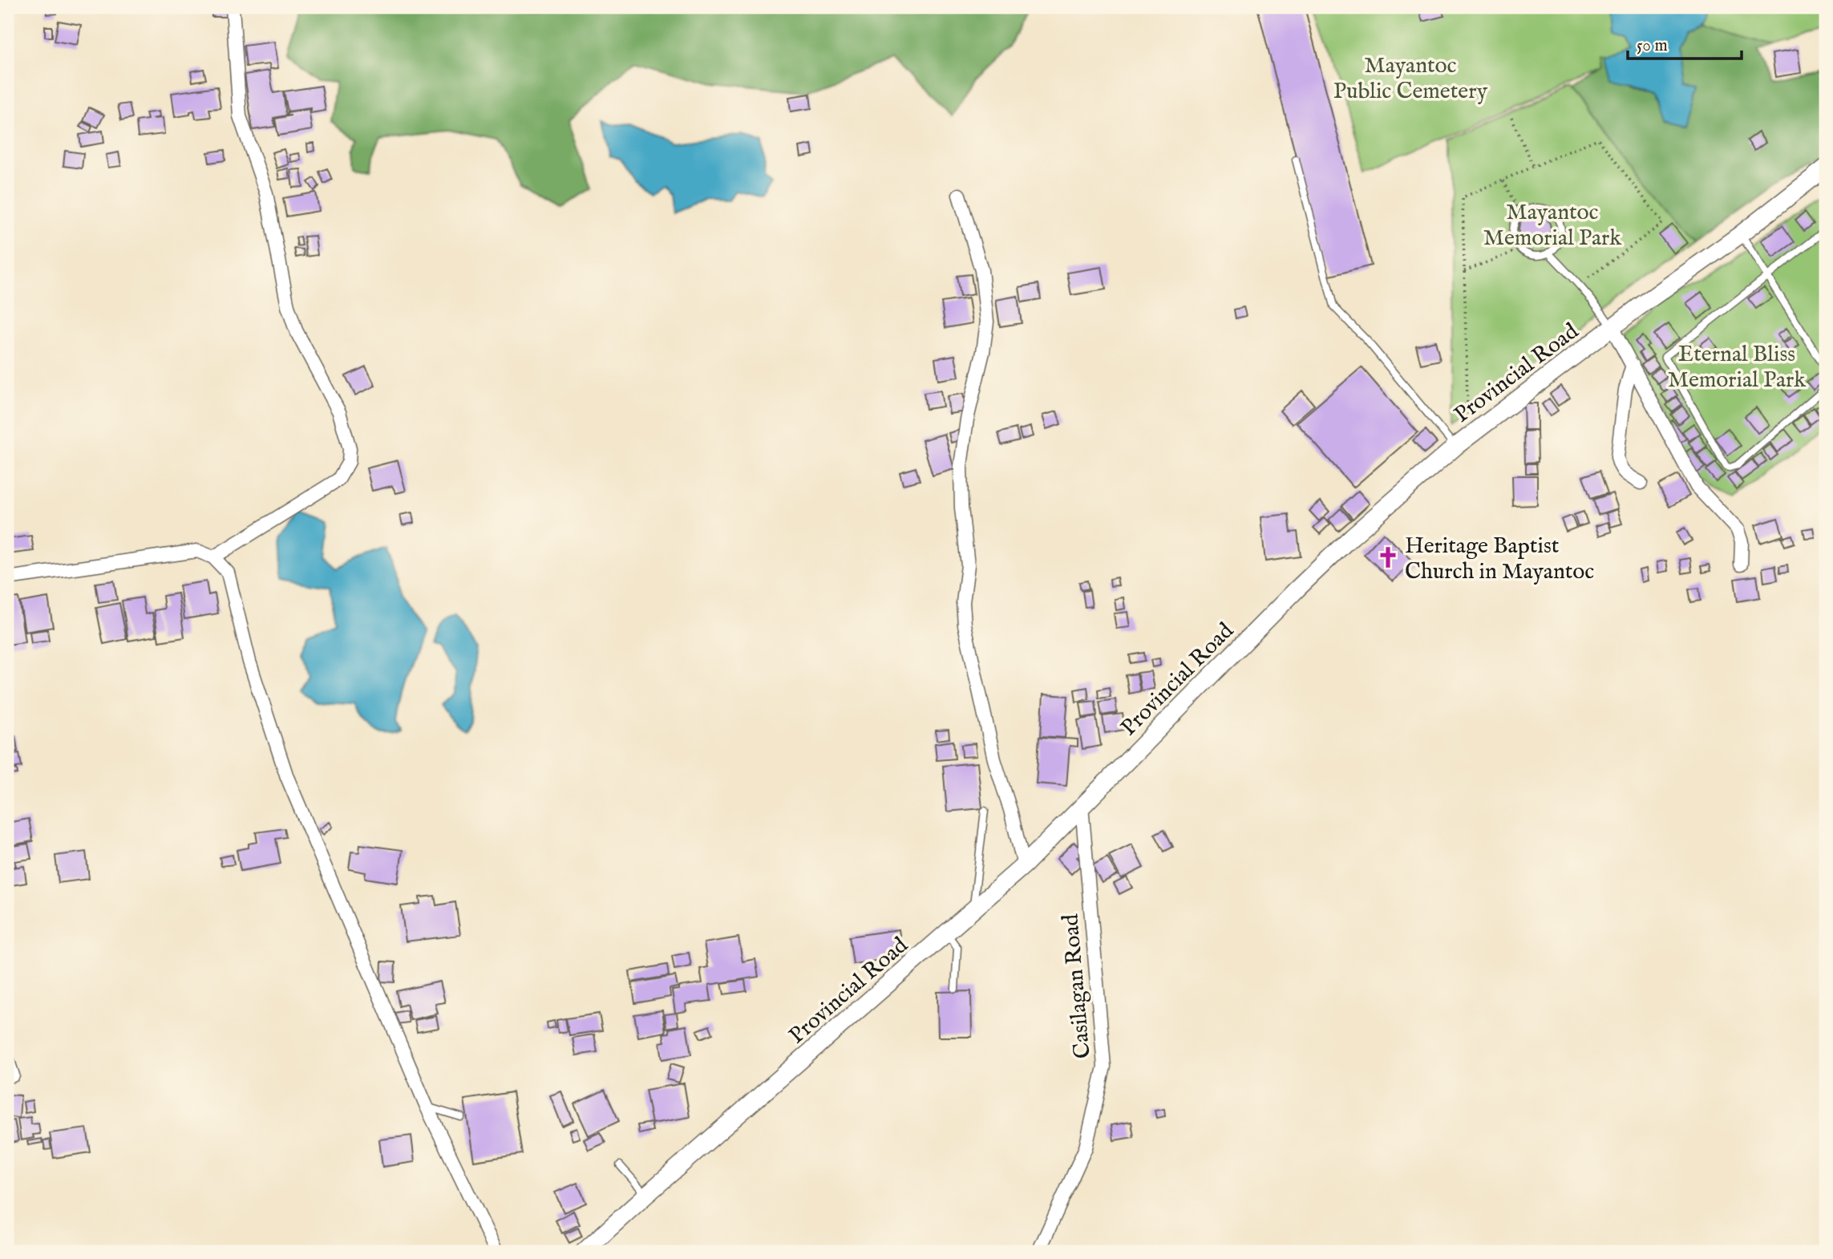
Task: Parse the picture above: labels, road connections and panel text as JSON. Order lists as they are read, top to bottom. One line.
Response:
{"streets":{"main road":["Provincial Road"],"street":["Casilagan Road"]},"crossings":[["Provincial Road","Casilagan Road"]],"parks":["Mayantoc Public Cemetery","Mayantoc Memorial Park","Eternal Bliss Memorial Park"],"places":{"church":["Heritage Baptist Church in Mayantoc"]},"scale_bar":"50 m"}
